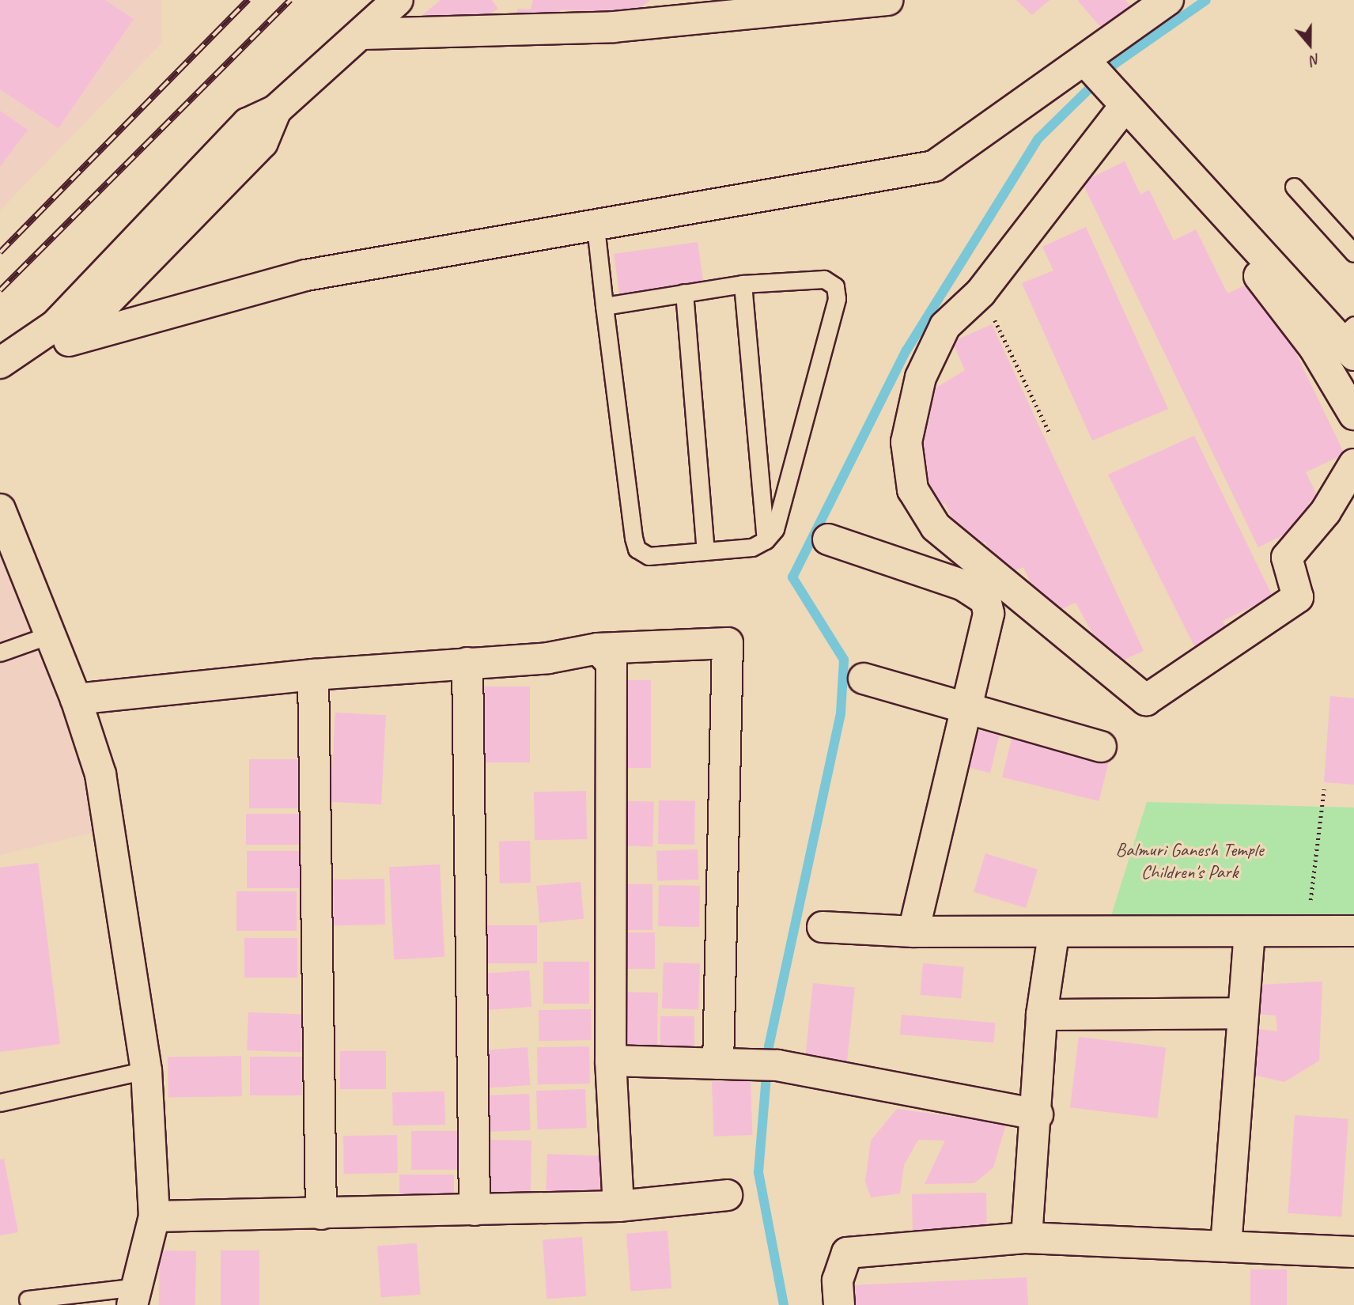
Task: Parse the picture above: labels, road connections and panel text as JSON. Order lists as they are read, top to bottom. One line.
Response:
{"parks":["Balmuri Ganesh Temple Children's Park"],"north":"bottom"}
